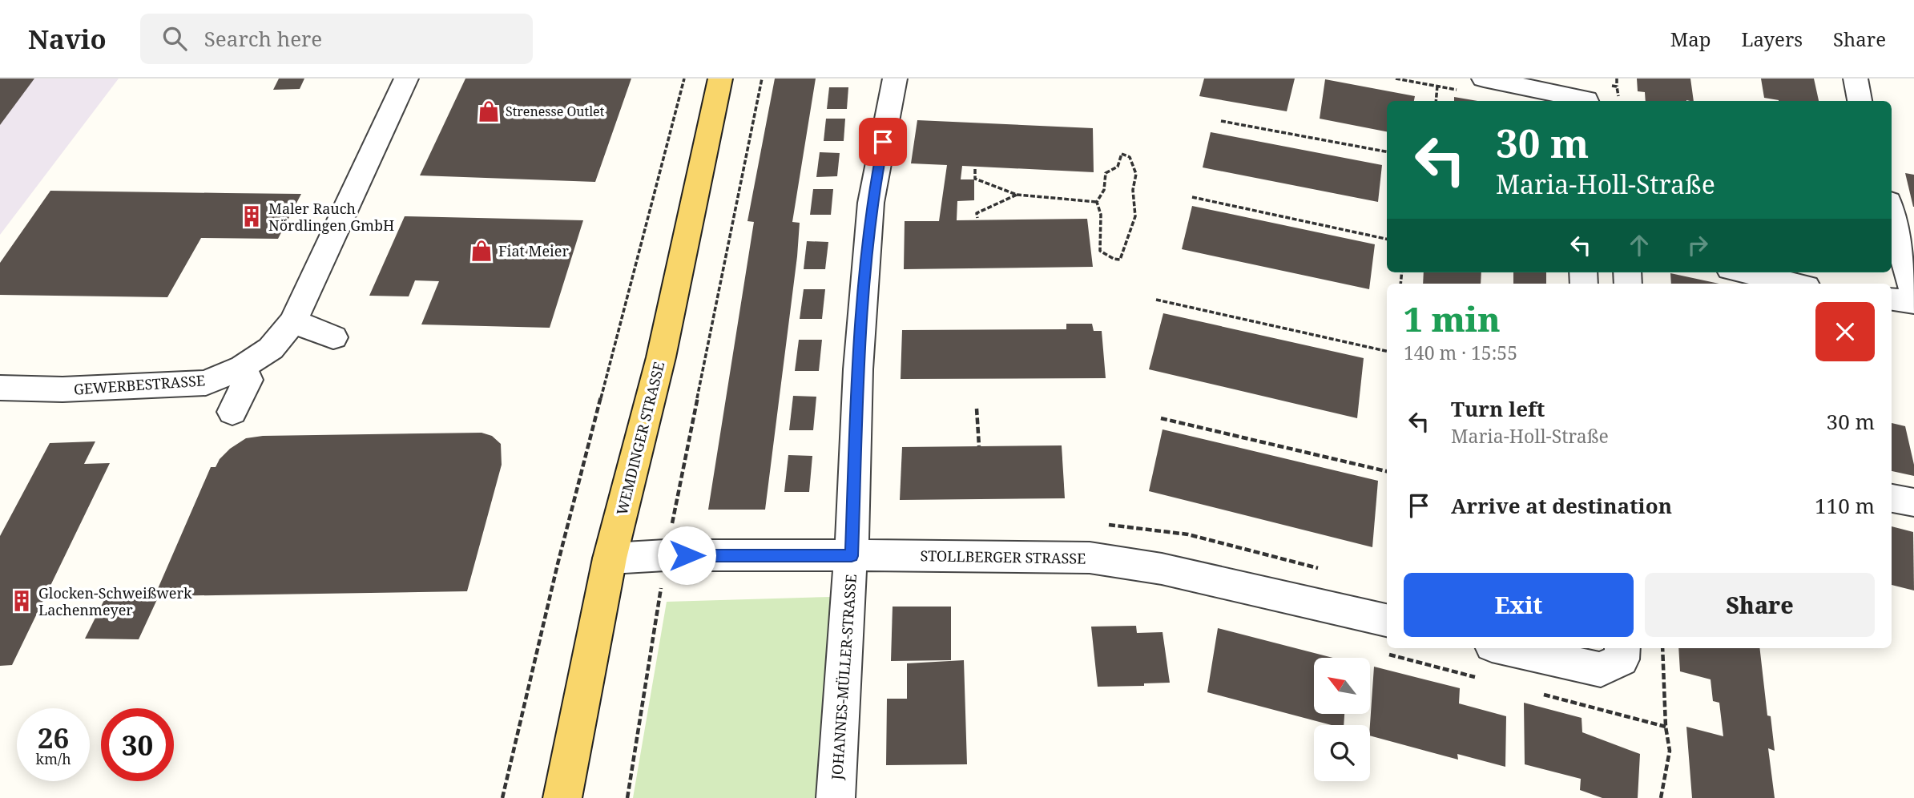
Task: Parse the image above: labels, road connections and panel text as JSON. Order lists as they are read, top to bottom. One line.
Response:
{"streets":{"main road":["WEMDINGER STRASSE"],"street":["GEWERBESTRASSE","STOLLBERGER STRASSE","JOHANNES-MÜLLER-STRASSE"]},"crossings":[["WEMDINGER STRASSE","STOLLBERGER STRASSE"],["STOLLBERGER STRASSE","JOHANNES-MÜLLER-STRASSE"]],"places":{"shop":["Strenesse Outlet","Fiat Meier"],"building":["Maler Rauch Nördlingen GmbH","Glocken-Schweißwerk Lachenmeyer"]},"north":"top left","page":{"header":"Navio","search":"Search here","nav":["Map","Layers","Share"],"turn":["30 m","Maria-Holl-Straße"],"heading":["1 min","140 m · 15:55"],"list":[{"name":"Turn left","note":"Maria-Holl-Straße","value":"30 m"},{"name":"Arrive at destination","value":"110 m"}],"buttons":["Exit","Share"],"speed":"26 km/h","limit":"30"}}
